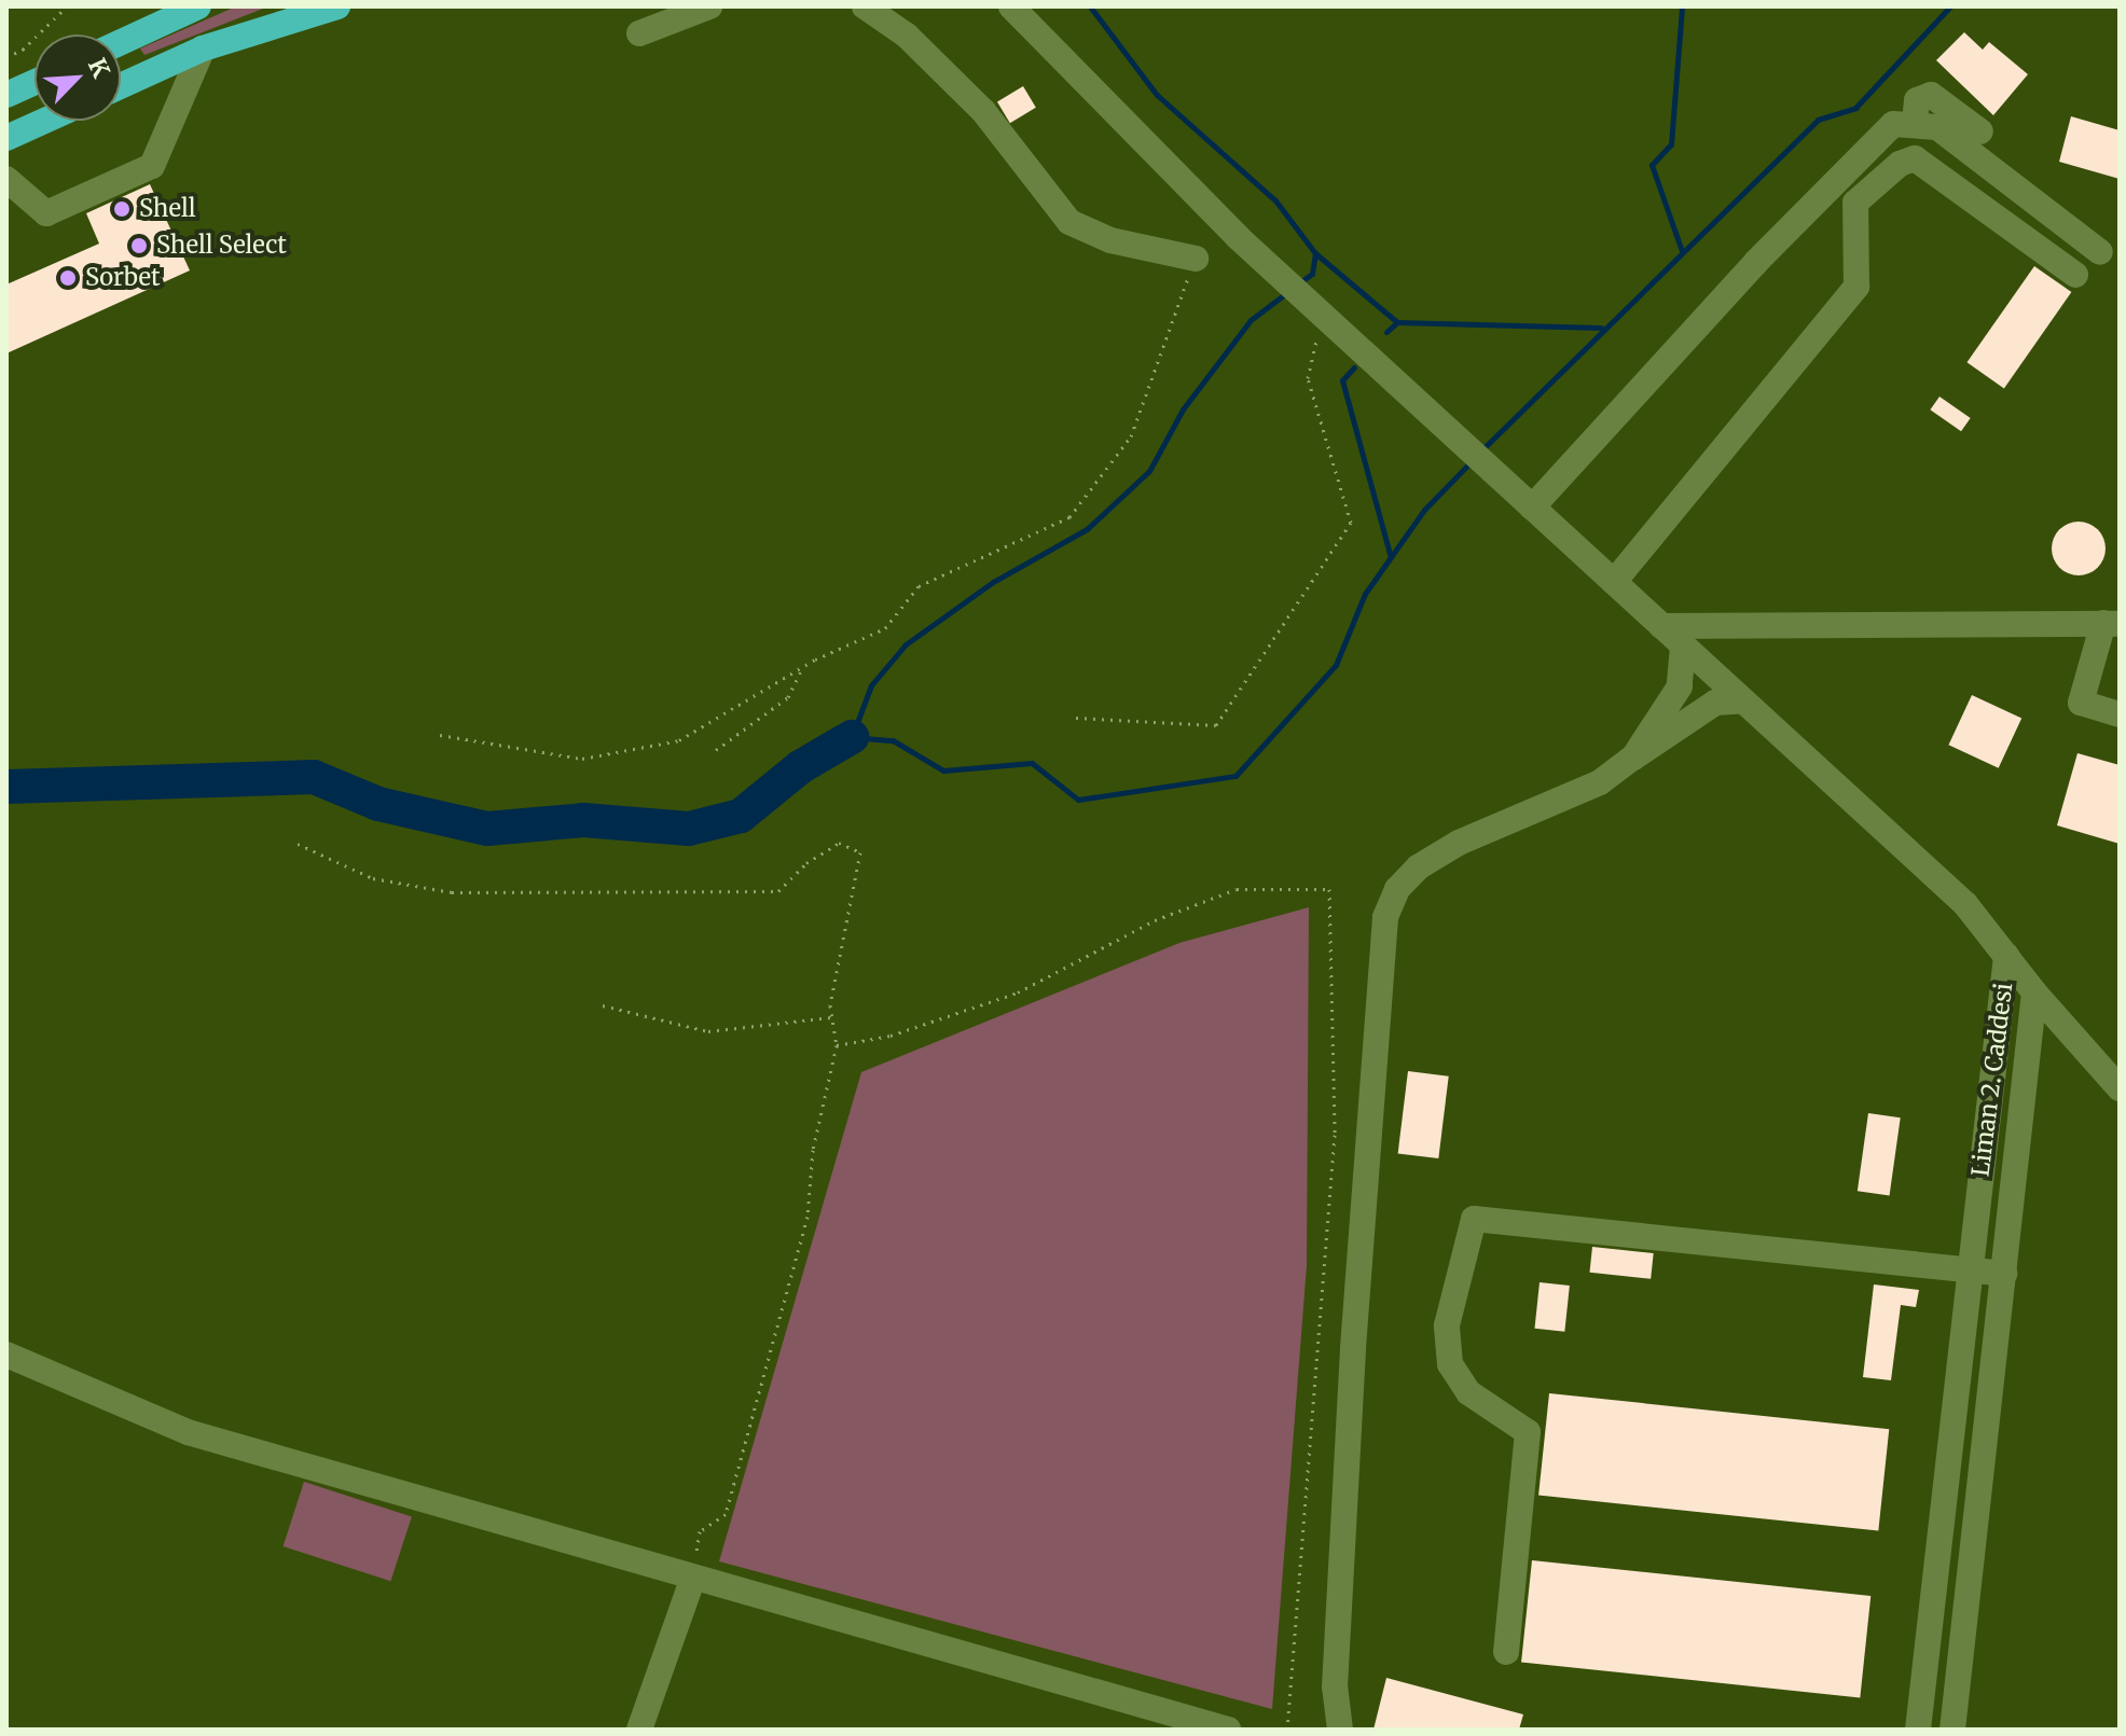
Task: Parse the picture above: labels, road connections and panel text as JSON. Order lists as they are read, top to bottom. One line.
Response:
{"streets":{"street":["Liman 2. Caddesi"]},"places":["Shell","Shell Select","Sorbet"],"north":"top right"}
